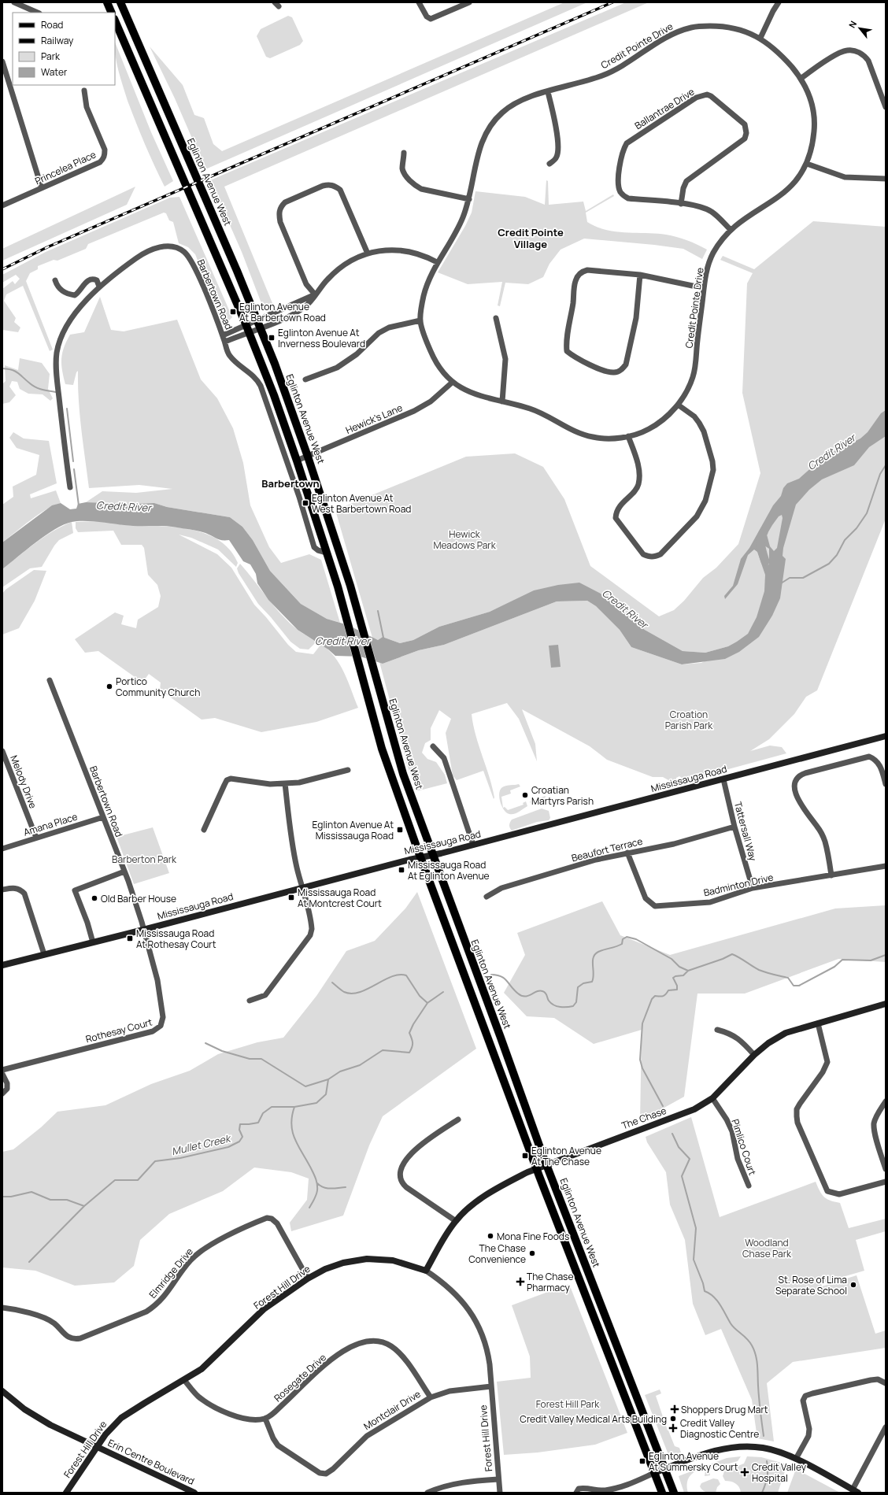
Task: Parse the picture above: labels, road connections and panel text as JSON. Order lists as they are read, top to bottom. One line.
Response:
{"streets":{"main road":["Eglinton Avenue West"],"street":["Credit Pointe Drive","Ballantrae Drive","Princelea Place","Barbertown Road","Hewick's Lane","Mississauga Road","Melody Drive","Amana Place","Tattersall Way","Beaufort Terrace","Badminton Drive","Rothesay Court","The Chase","Pimlico Court","Elmridge Drive","Forest Hill Drive","Rosegate Drive","Montclair Drive","Erin Centre Boulevard"]},"crossings":[["Credit Pointe Drive","Ballantrae Drive"],["Credit Pointe Drive","Hewick's Lane"],["Eglinton Avenue West","Hewick's Lane"],["Eglinton Avenue West","Mississauga Road"],["Eglinton Avenue West","The Chase"],["Barbertown Road","Mississauga Road"],["Barbertown Road","Amana Place"],["Barbertown Road","Rothesay Court"],["Mississauga Road","Tattersall Way"],["Mississauga Road","Rothesay Court"],["Melody Drive","Amana Place"],["Tattersall Way","Beaufort Terrace"],["Tattersall Way","Badminton Drive"],["Beaufort Terrace","Badminton Drive"],["The Chase","Pimlico Court"],["The Chase","Forest Hill Drive"],["Elmridge Drive","Forest Hill Drive"],["Forest Hill Drive","Montclair Drive"],["Forest Hill Drive","Erin Centre Boulevard"],["Rosegate Drive","Montclair Drive"]],"districts":["Credit Pointe Village","Barbertown"],"water":["Credit River","Mullet Creek"],"parks":["Hewick Meadows Park","Croation Parish Park","Barberton Park","Woodland Chase Park","Forest Hill Park"],"places":{"transit":["Eglinton Avenue At Barbertown Road","Eglinton Avenue At Inverness Boulevard","Eglinton Avenue At West Barbertown Road","Eglinton Avenue At Mississauga Road","Mississauga Road At Eglinton Avenue","Mississauga Road At Montcrest Court","Mississauga Road At Rothesay Court","Eglinton Avenue At The Chase","Eglinton Avenue At Summersky Court"],"other":["Portico Community Church","Croatian Martyrs Parish","Old Barber House","Mona Fine Foods","The Chase Convenience","St. Rose of Lima Separate School","Credit Valley Medical Arts Building"],"health":["The Chase Pharmacy","Shoppers Drug Mart","Credit Valley Diagnostic Centre","Credit Valley Hospital"]},"legend":["Road","Railway","Park","Water"],"north":"top left"}
